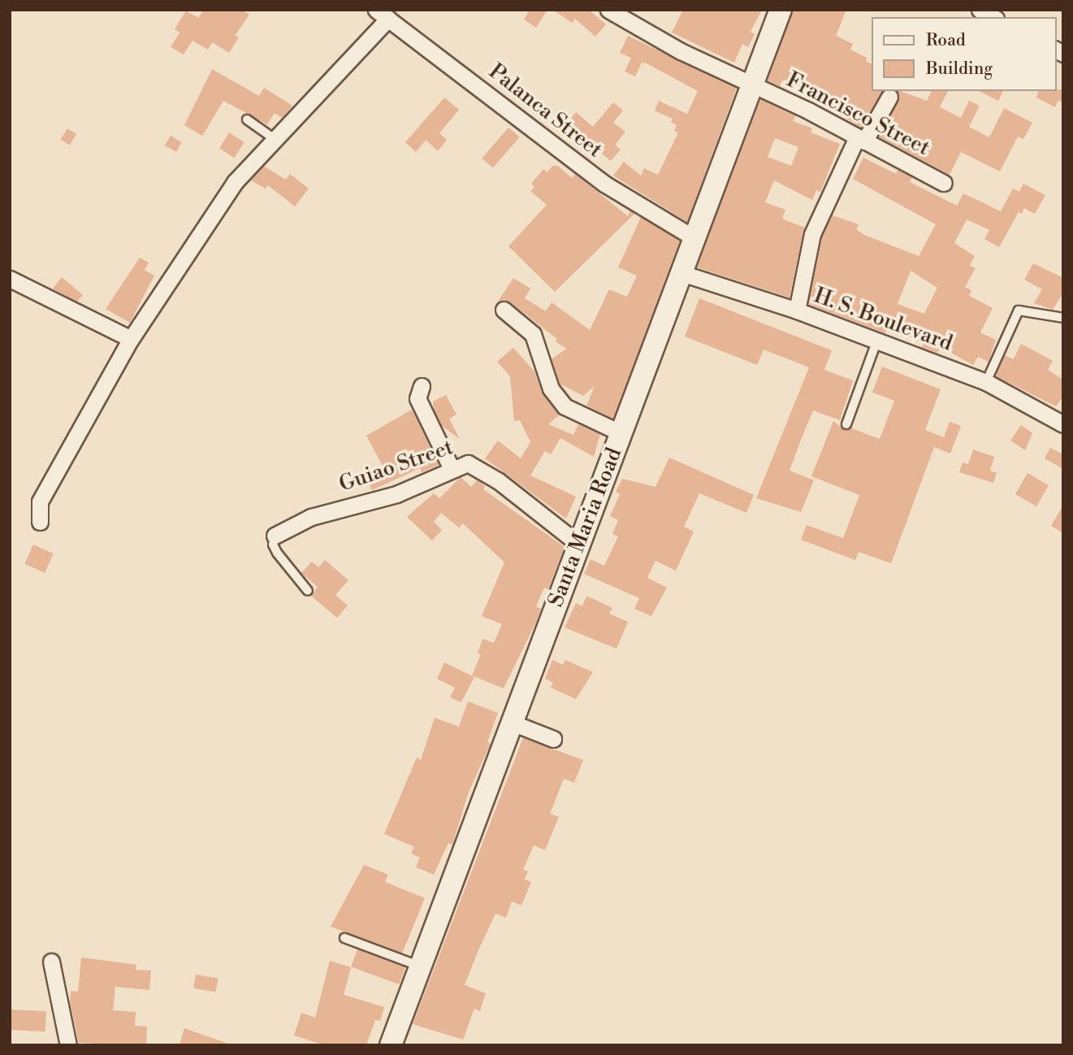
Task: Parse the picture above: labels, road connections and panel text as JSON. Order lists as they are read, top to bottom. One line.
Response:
{"streets":{"main road":["Santa Maria Road"],"street":["Palanca Street","Francisco Street","H. S. Boulevard","Guiao Street"]},"crossings":[["Palanca Street","Santa Maria Road"],["Francisco Street","Santa Maria Road"],["H. S. Boulevard","Santa Maria Road"],["Guiao Street","Santa Maria Road"]],"legend":["Road","Building"]}
